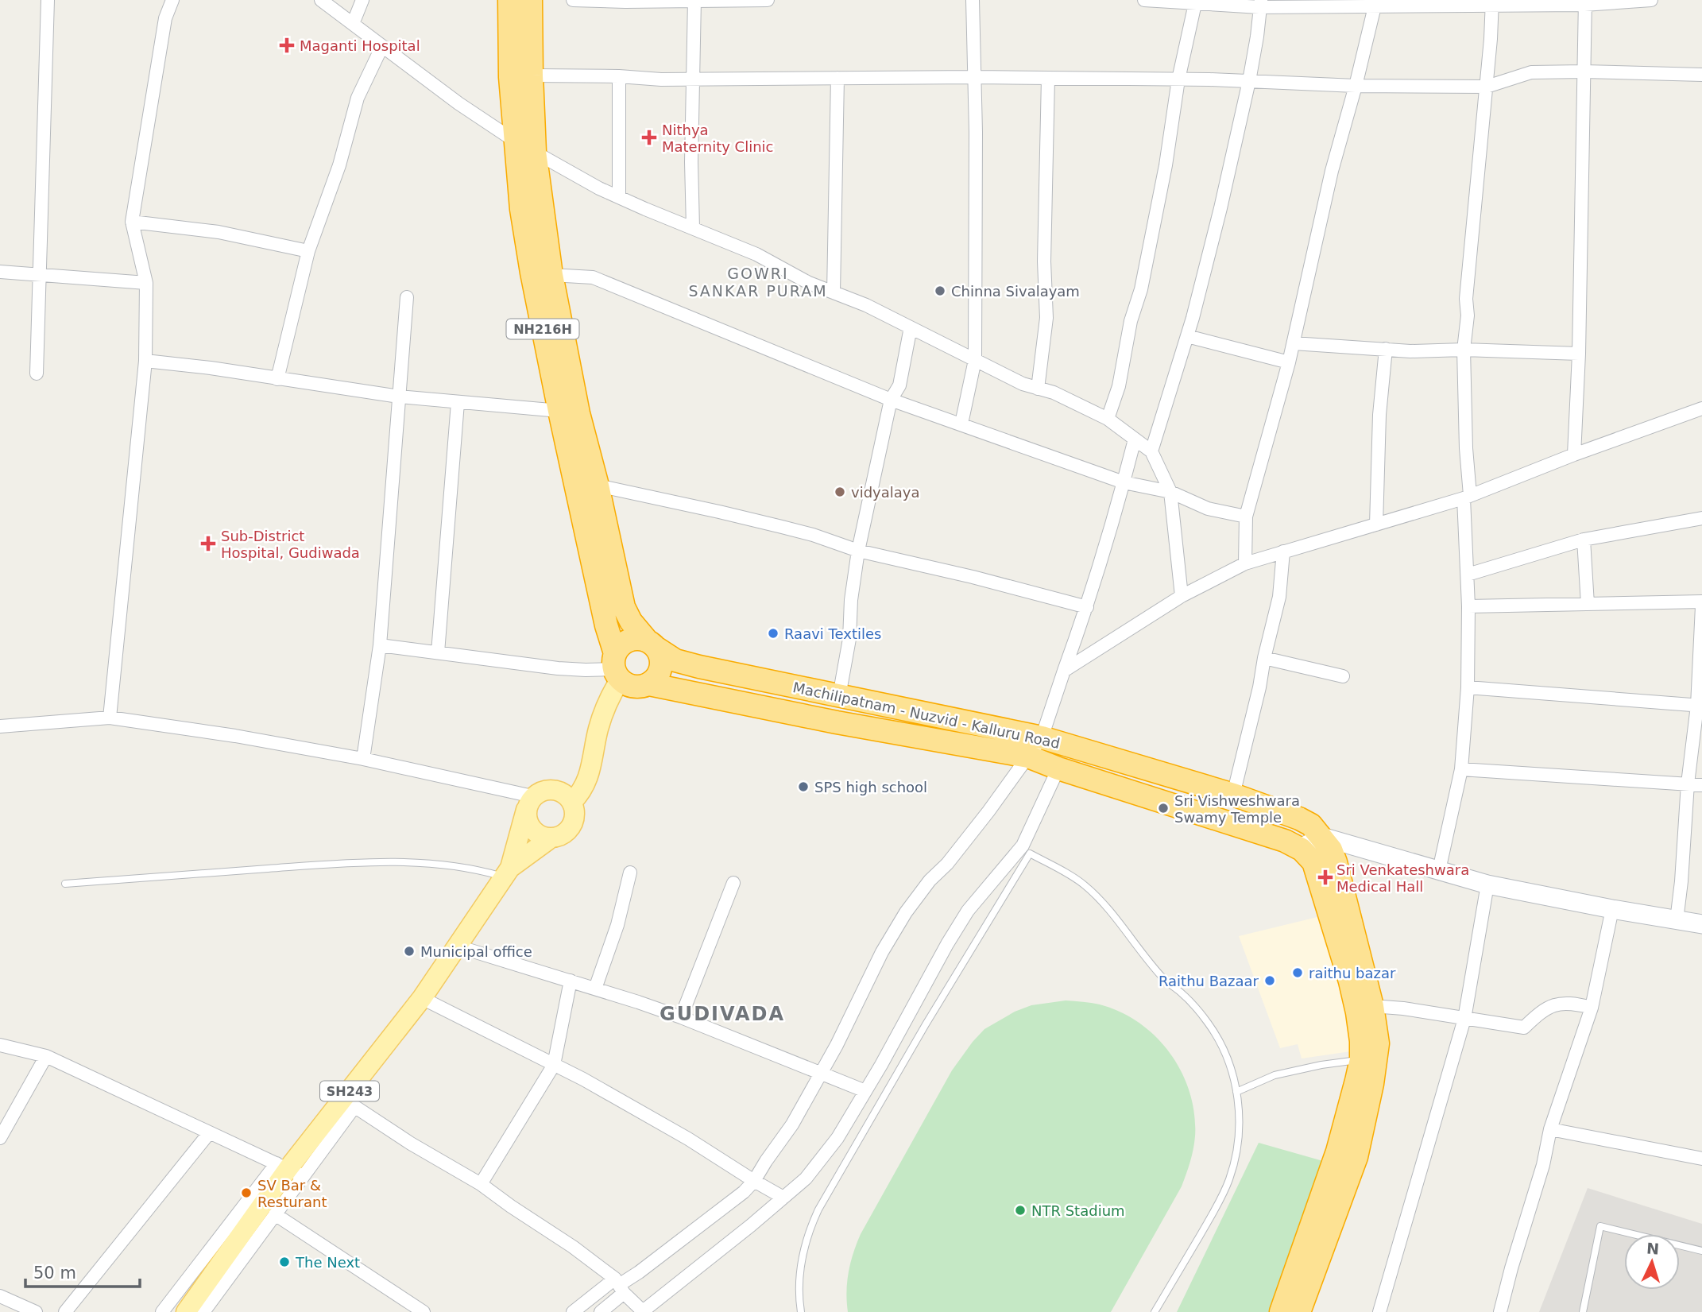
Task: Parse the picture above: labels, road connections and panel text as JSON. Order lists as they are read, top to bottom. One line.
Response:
{"streets":{"highway":["NH216H","Machilipatnam - Nuzvid - Kalluru Road"],"main road":["SH243"]},"districts":["GOWRI SANKAR PURAM","GUDIVADA"],"places":{"health":["Maganti Hospital","Nithya Maternity Clinic","Sub-District Hospital, Gudiwada","Sri Venkateshwara Medical Hall"],"other":["Chinna Sivalayam","vidyalaya","Raavi Textiles","SPS high school","Sri Vishweshwara Swamy Temple","Municipal office","raithu bazar","Raithu Bazaar","SV Bar & Resturant","NTR Stadium","The Next"]},"scale_bar":"50 m","north":"top"}
